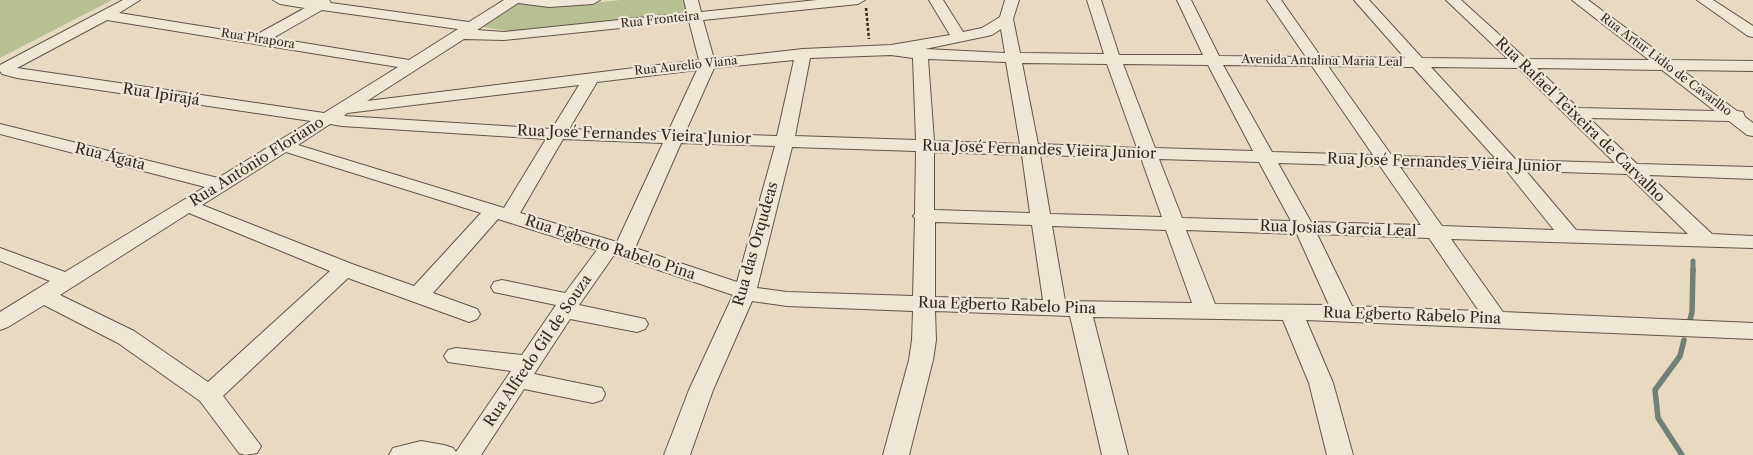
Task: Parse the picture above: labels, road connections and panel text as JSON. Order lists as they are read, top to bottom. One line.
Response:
{"streets":{"street":["Rua Fronteira","Rua Pirapora","Avenida Antalina Maria Leal","Rua Artur Lidio de Cavarlho","Rua Aurelio Viana","Rua Ipirajá","Rua Rafael Teixeira de Carvalho","Rua José Fernandes Vieira Junior","Rua Ágata","Rua Antônio Floriano","Rua Josias Garcia Leal","Rua das Orqudeas","Rua Egberto Rabelo Pina","Rua Alfredo Gil de Souza"]},"crossings":[["Rua Fronteira","Rua Antônio Floriano"],["Rua Pirapora","Rua Ipirajá"],["Rua Pirapora","Rua Antônio Floriano"],["Avenida Antalina Maria Leal","Rua Artur Lidio de Cavarlho"],["Avenida Antalina Maria Leal","Rua Aurelio Viana"],["Avenida Antalina Maria Leal","Rua Rafael Teixeira de Carvalho"],["Rua Aurelio Viana","Rua Antônio Floriano"],["Rua Aurelio Viana","Rua das Orqudeas"],["Rua Aurelio Viana","Rua Alfredo Gil de Souza"],["Rua Ipirajá","Rua José Fernandes Vieira Junior"],["Rua Ipirajá","Rua Antônio Floriano"],["Rua Rafael Teixeira de Carvalho","Rua José Fernandes Vieira Junior"],["Rua Rafael Teixeira de Carvalho","Rua Josias Garcia Leal"],["Rua José Fernandes Vieira Junior","Rua Antônio Floriano"],["Rua José Fernandes Vieira Junior","Rua das Orqudeas"],["Rua José Fernandes Vieira Junior","Rua Alfredo Gil de Souza"],["Rua Ágata","Rua Antônio Floriano"],["Rua Antônio Floriano","Rua Egberto Rabelo Pina"],["Rua das Orqudeas","Rua Egberto Rabelo Pina"],["Rua Egberto Rabelo Pina","Rua Alfredo Gil de Souza"]]}
